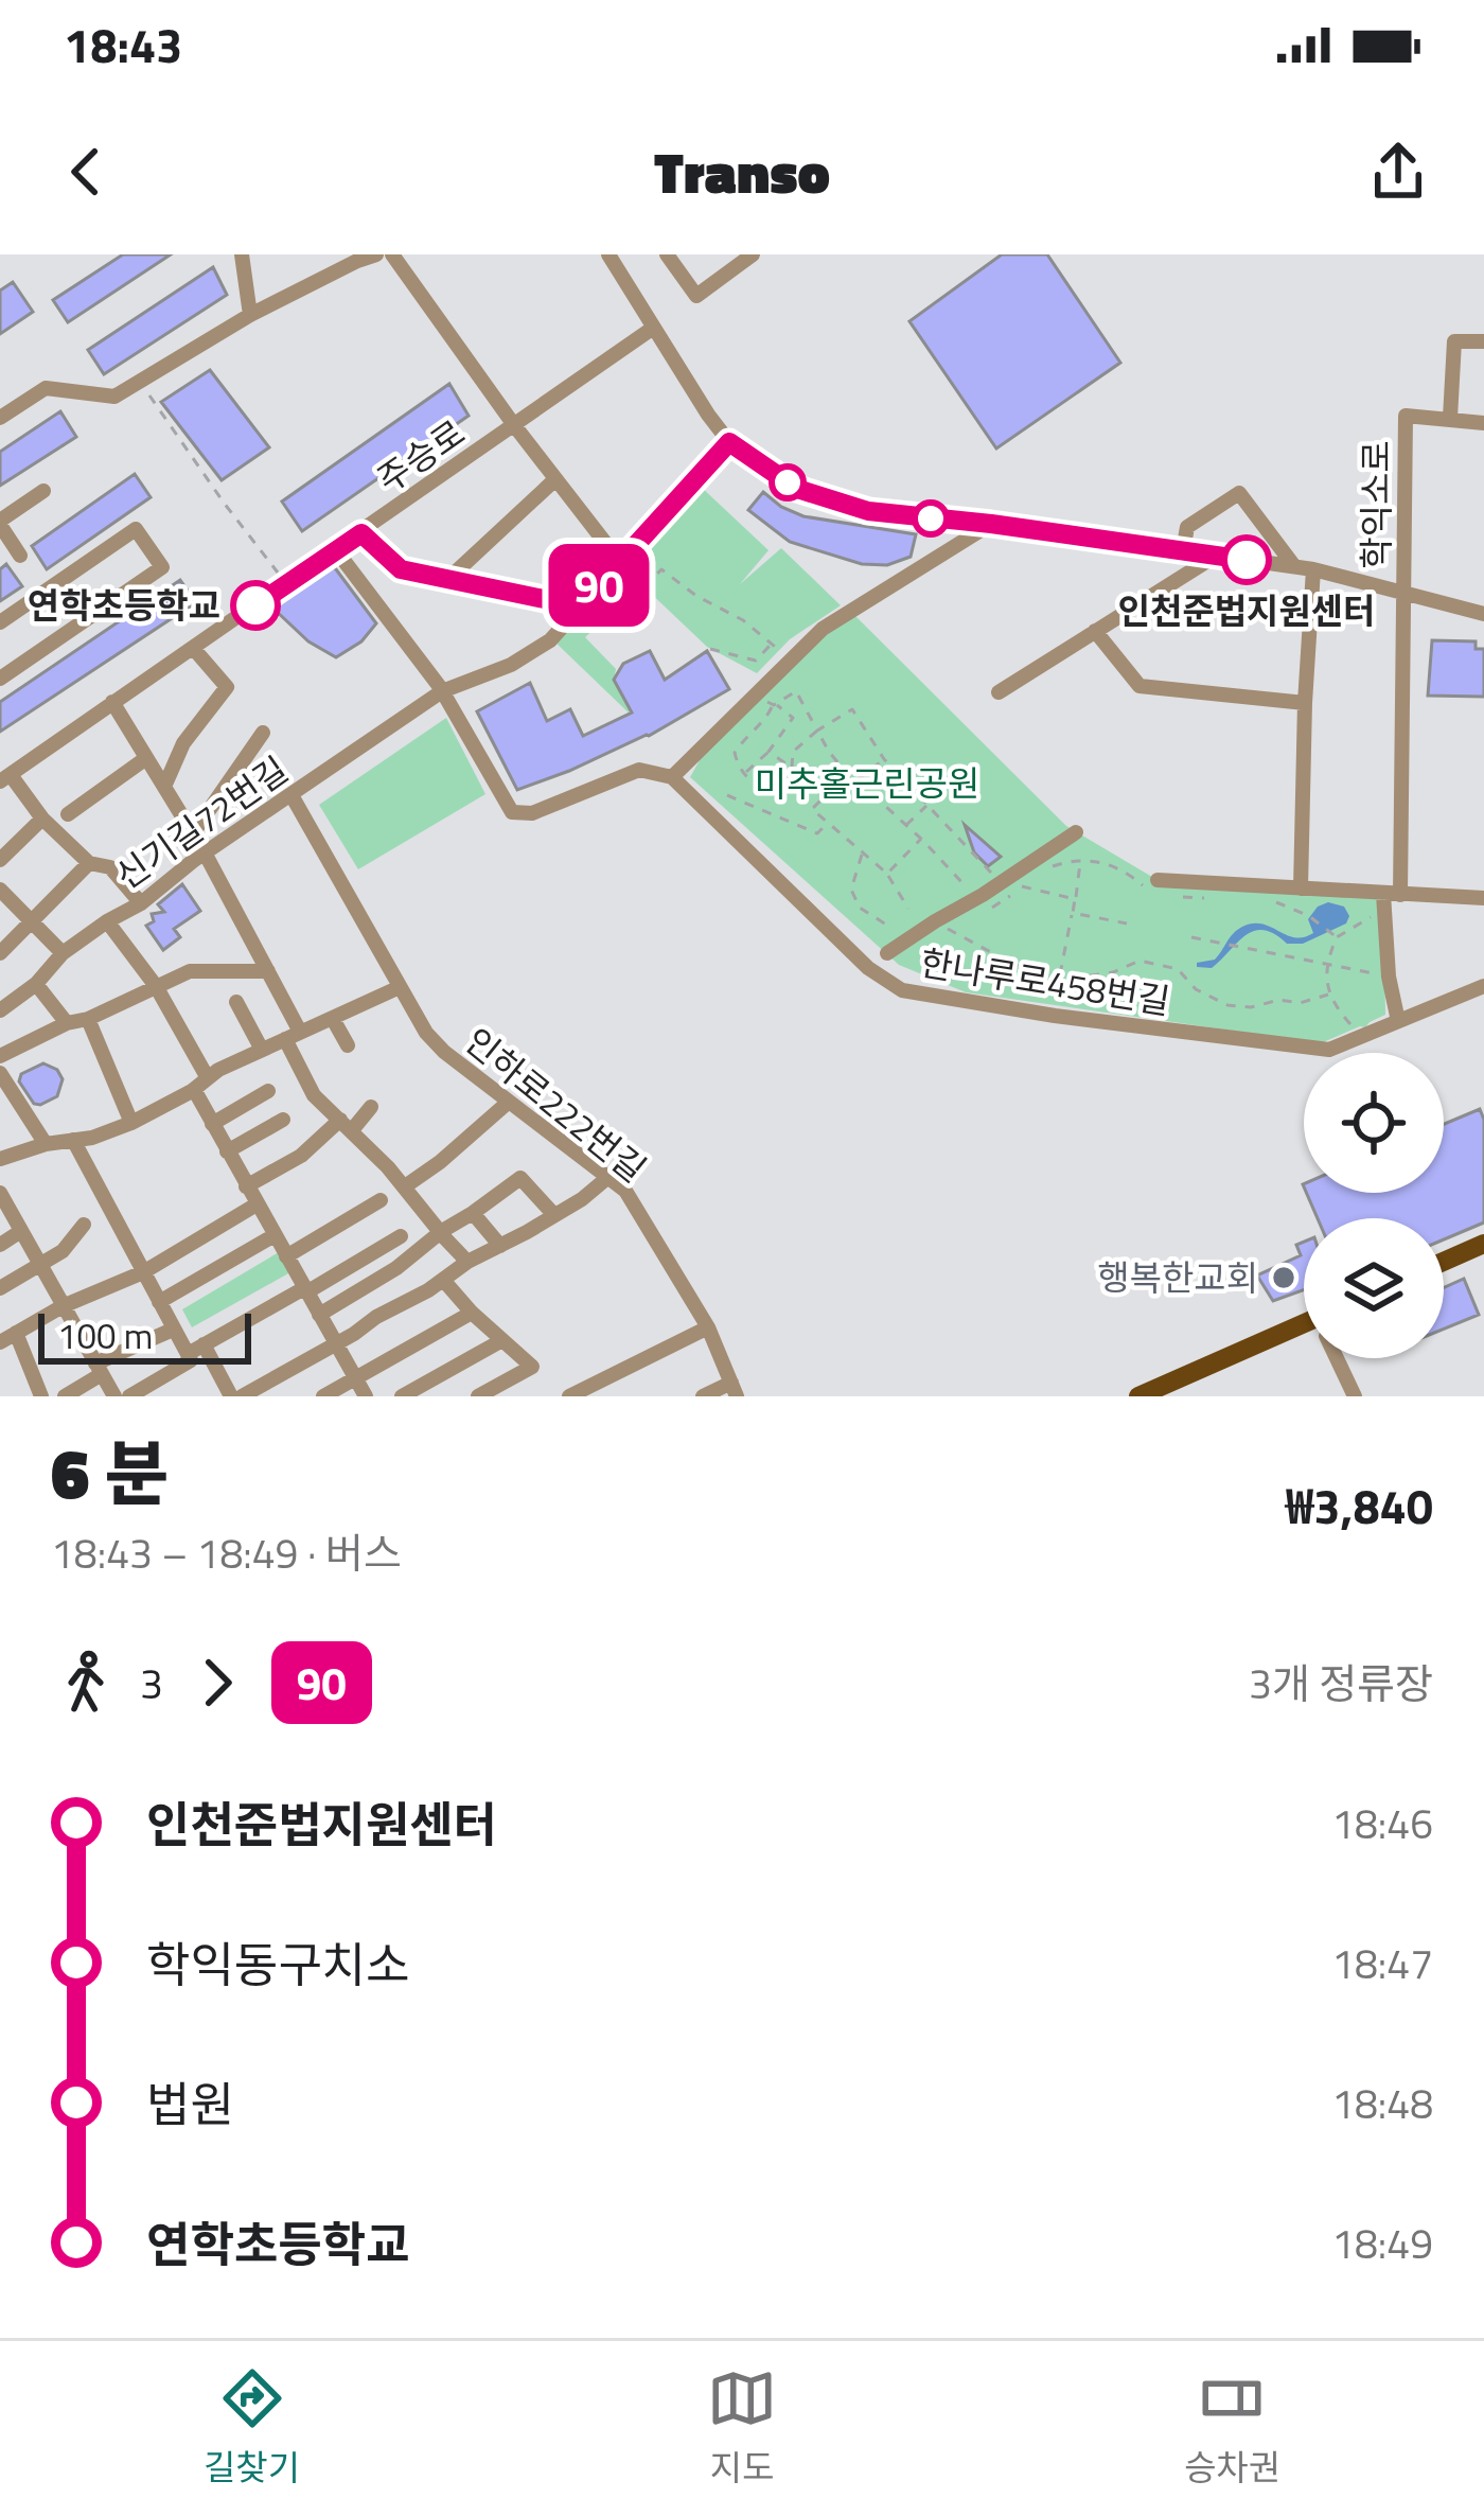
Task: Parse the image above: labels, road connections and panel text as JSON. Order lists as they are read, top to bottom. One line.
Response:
{"streets":{"street":["주승로","학익소로","신기길72번길","한나루로458번길","인하로222번길"]},"crossings":[["주승로","학익소로"],["주승로","신기길72번길"],["학익소로","신기길72번길"],["신기길72번길","인하로222번길"]],"parks":["미추홀근린공원"],"places":["인천준법지원센터","연학초등학교","행복한교회"],"lines":["bus line 90"],"scale_bar":"100 m","page":{"status":"18:43","header":"Transo","on_map":"90","scale":"100 m","heading":["6 분","18:43 – 18:49 · 버스","₩3,840"],"legs":["3","90","3개 정류장"],"list":[{"name":"인천준법지원센터","value":"18:46"},{"name":"학익동구치소","value":"18:47"},{"name":"법원","value":"18:48"},{"name":"연학초등학교","value":"18:49"}],"tabs":["길찾기","지도","승차권"]}}
